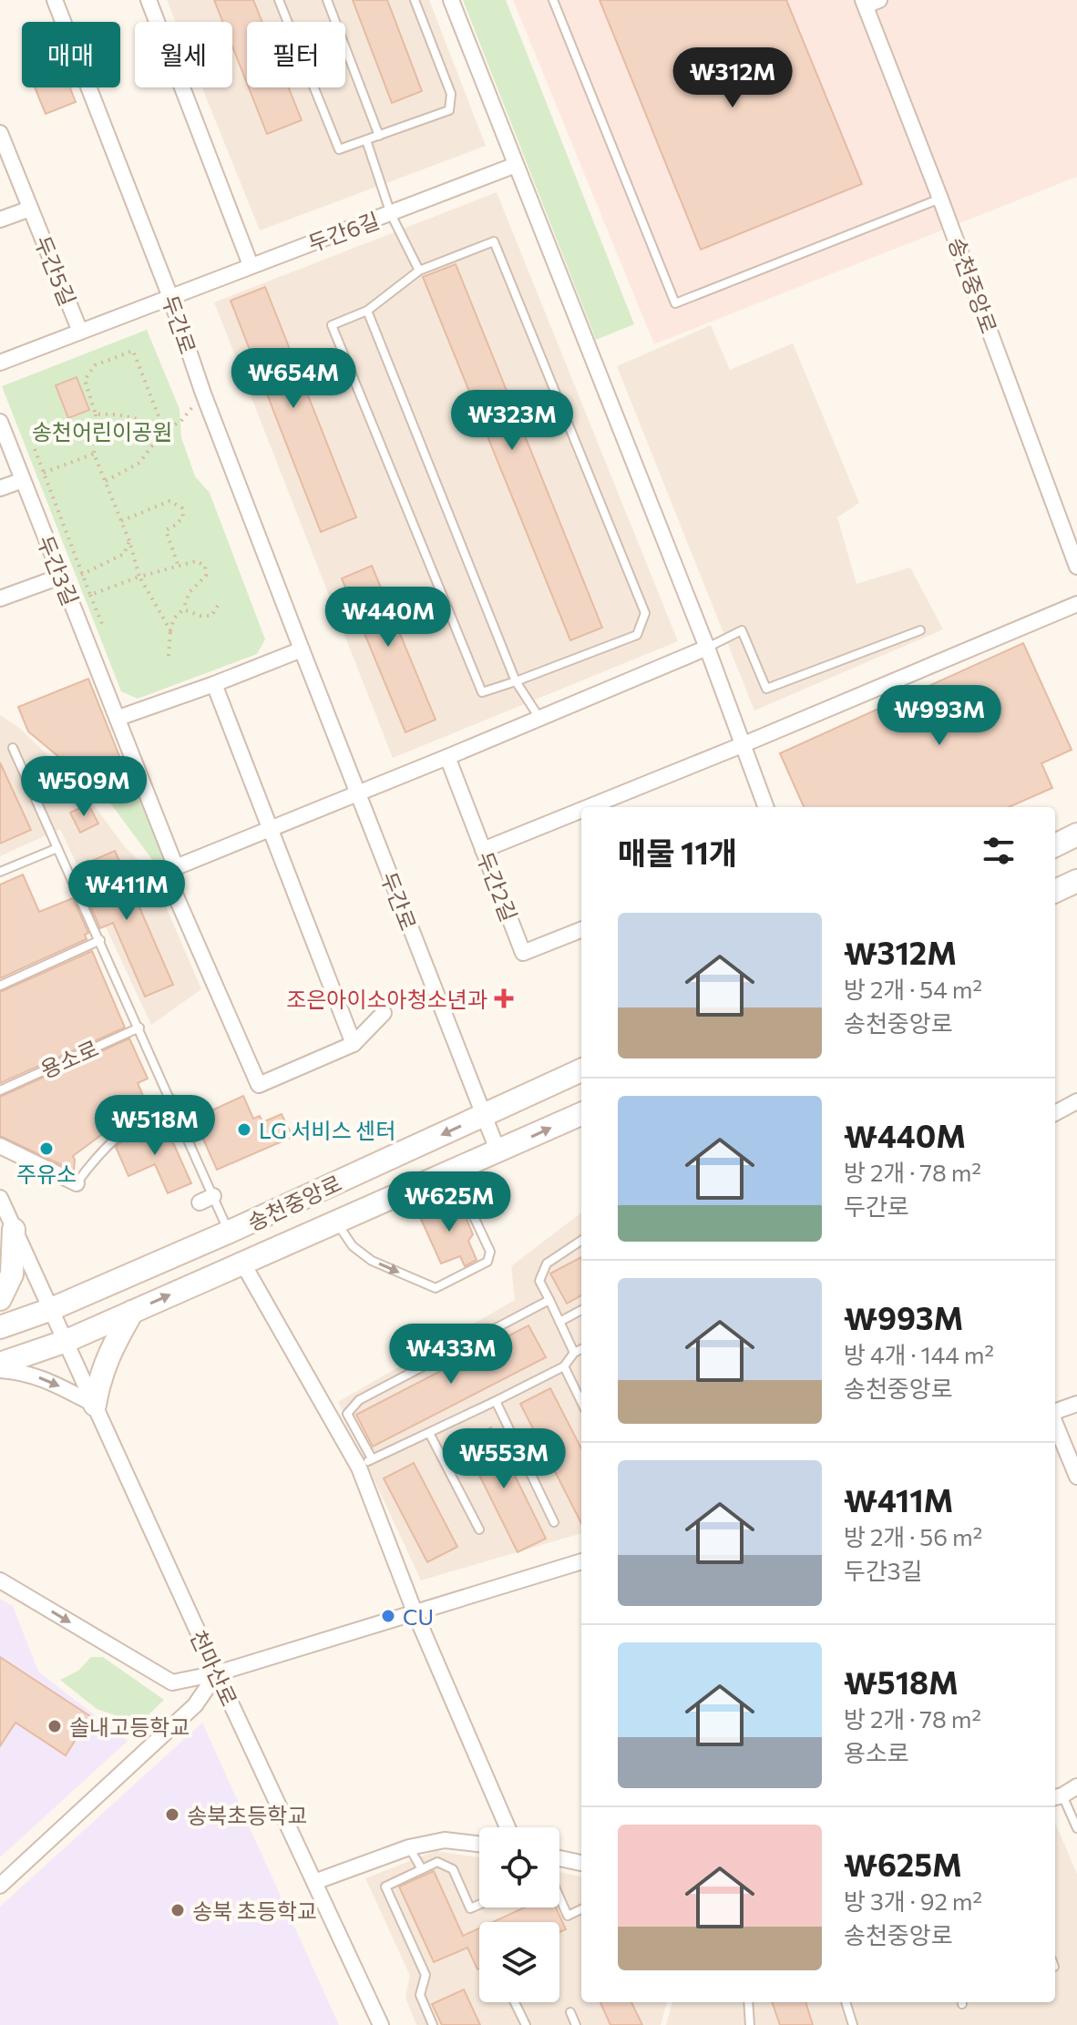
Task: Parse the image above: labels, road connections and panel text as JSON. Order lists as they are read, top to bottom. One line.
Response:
{"streets":{"street":["두간6길","두간5길","송천중앙로","두간로","두간3길","두간2길","천마산로"],"lane":["용소로"]},"crossings":[["두간6길","두간5길"],["두간6길","두간로"],["두간5길","두간로"],["송천중앙로","두간로"],["송천중앙로","천마산로"]],"parks":["송천어린이공원"],"places":{"health":["조은아이소아청소년과"],"other":["LG 서비스 센터","주유소","CU","솔내고등학교","송북초등학교","송북 초등학교"]},"page":{"chip":["매매","월세","필터"],"price":["₩312M","₩654M","₩323M","₩440M","₩993M","₩509M","₩411M","₩518M","₩625M","₩433M","₩553M"],"heading":"매물 11개","list":[{"name":"₩312M","note":"방 2개 · 54 m² · 송천중앙로"},{"name":"₩440M","note":"방 2개 · 78 m² · 두간로"},{"name":"₩993M","note":"방 4개 · 144 m² · 송천중앙로"},{"name":"₩411M","note":"방 2개 · 56 m² · 두간3길"},{"name":"₩518M","note":"방 2개 · 78 m² · 용소로"},{"name":"₩625M","note":"방 3개 · 92 m² · 송천중앙로"}]}}
